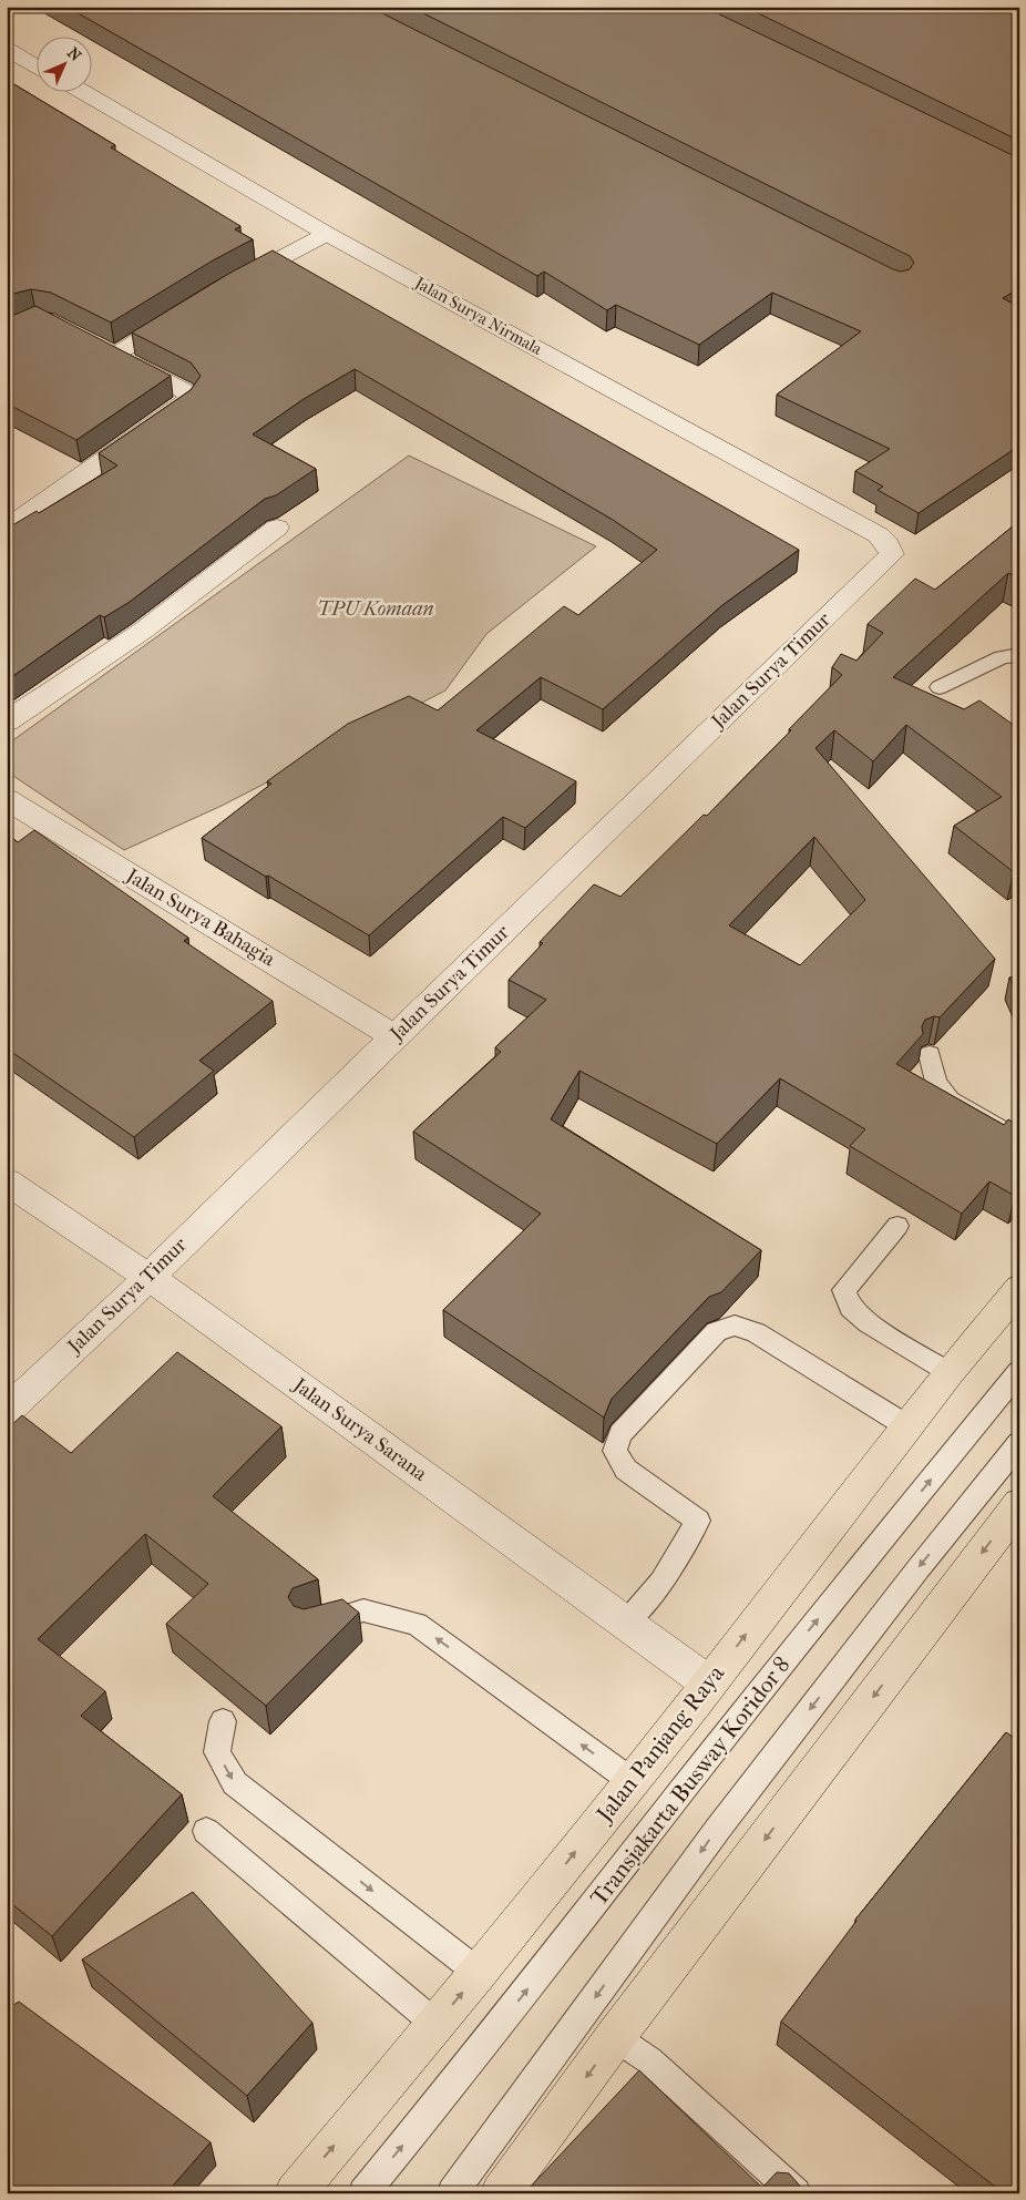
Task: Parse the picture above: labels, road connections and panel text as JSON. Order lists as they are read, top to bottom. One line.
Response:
{"streets":{"main road":["Jalan Panjang Raya"],"street":["Jalan Surya Nirmala","Jalan Surya Timur","Jalan Surya Bahagia","Jalan Surya Sarana"],"lane":["Transjakarta Busway Koridor 8"]},"crossings":[["Jalan Surya Nirmala","Jalan Surya Timur"],["Jalan Surya Timur","Jalan Surya Bahagia"],["Jalan Surya Timur","Jalan Surya Sarana"],["Jalan Surya Sarana","Jalan Panjang Raya"]],"parks":["TPU Komaan"],"north":"top right"}
